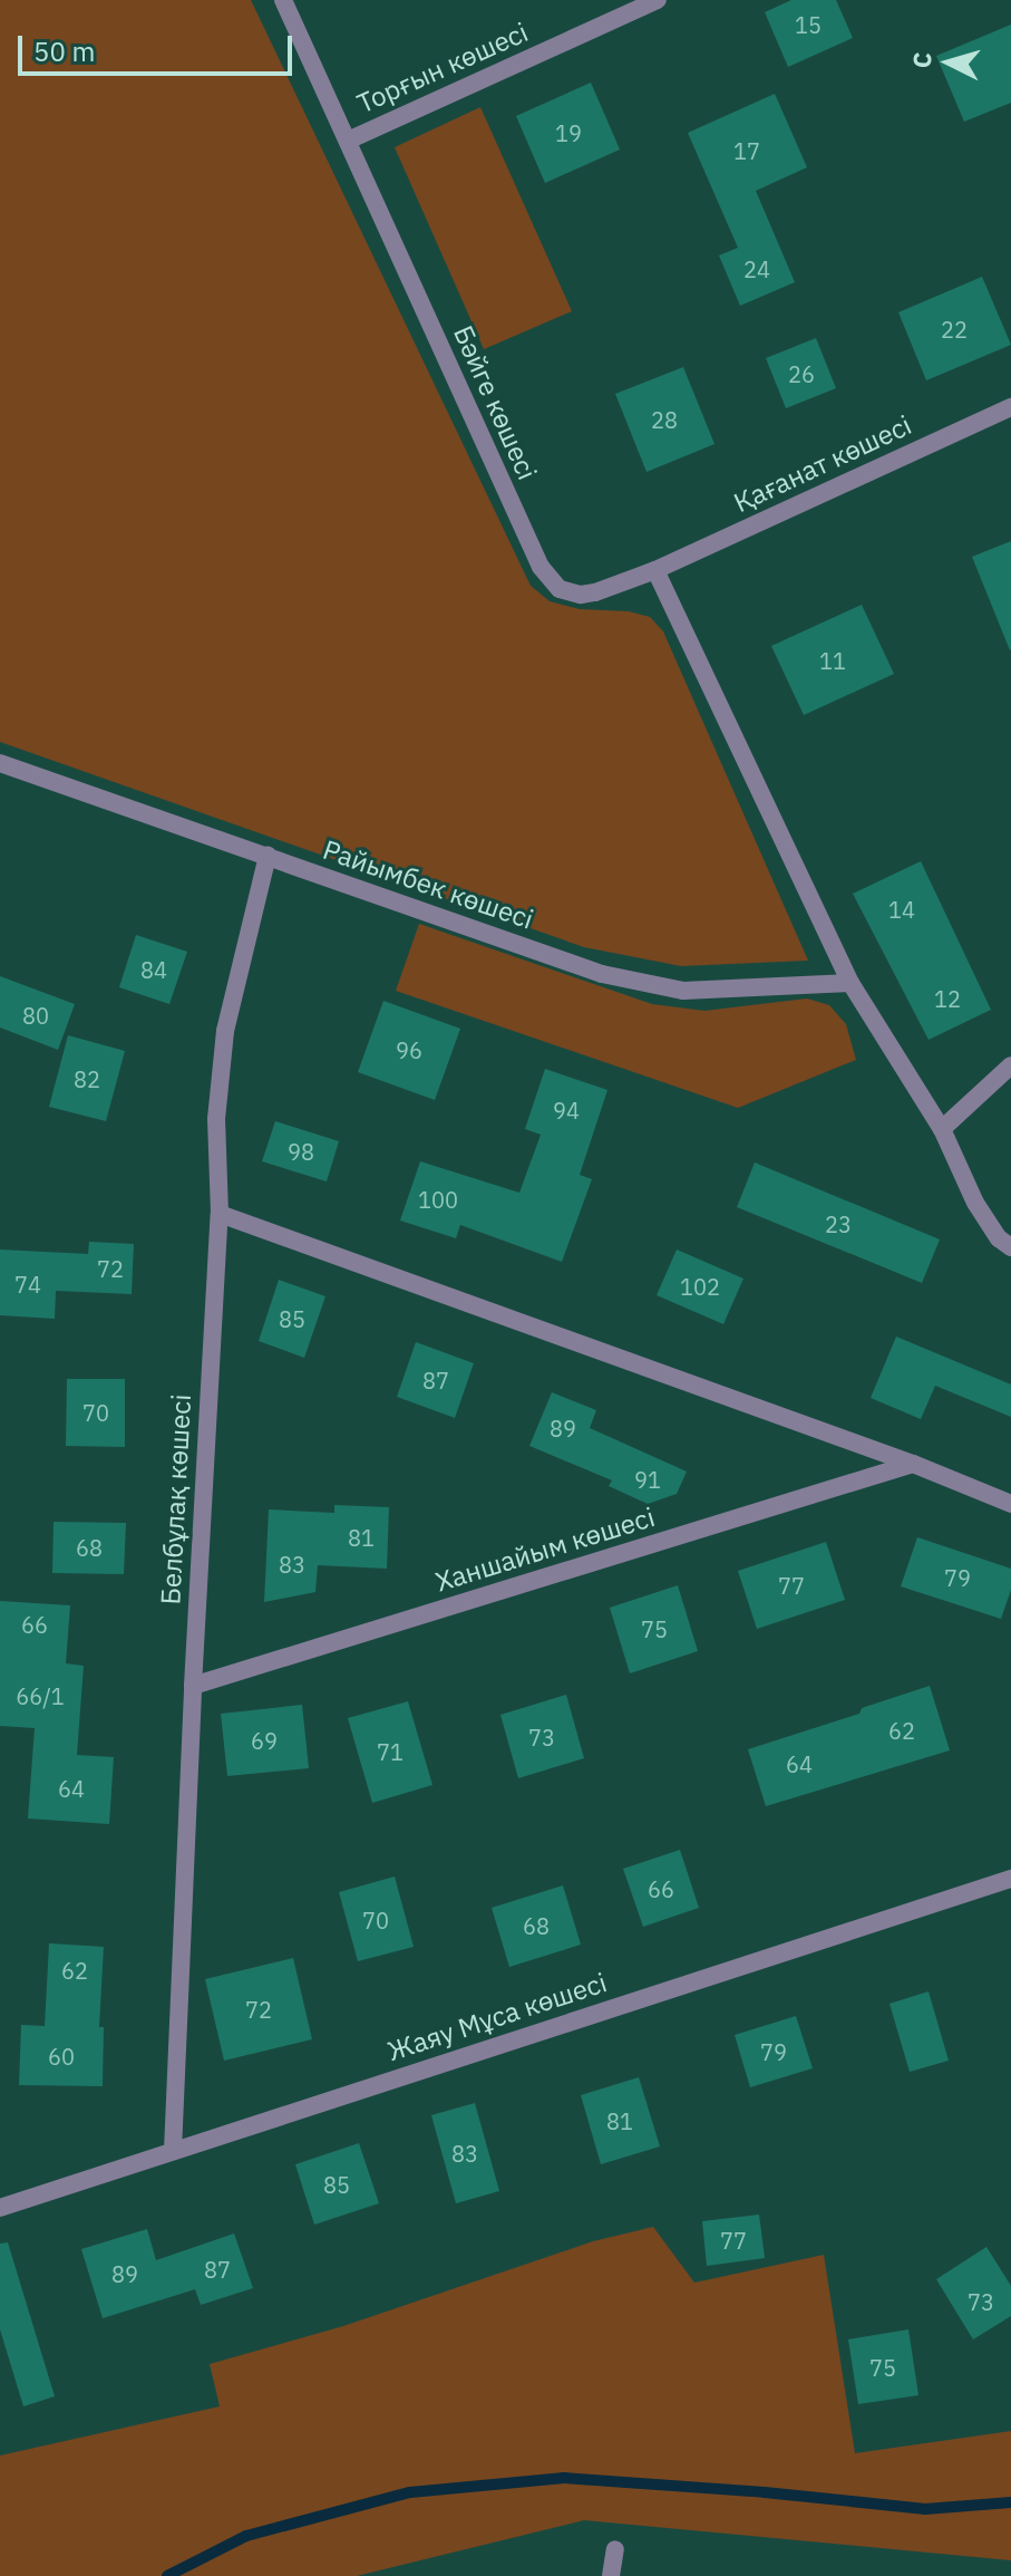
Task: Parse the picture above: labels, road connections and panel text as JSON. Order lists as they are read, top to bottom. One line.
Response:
{"streets":{"street":["Торғын көшесі","Бәйге көшесі","Қағанат көшесі","Райымбек көшесі","Белбұлақ көшесі","Ханшайым көшесі","Жаяу Мұса көшесі"]},"crossings":[["Торғын көшесі","Бәйге көшесі"],["Бәйге көшесі","Қағанат көшесі"],["Райымбек көшесі","Белбұлақ көшесі"],["Белбұлақ көшесі","Ханшайым көшесі"],["Белбұлақ көшесі","Жаяу Мұса көшесі"]],"house_numbers":["15","19","17","24","22","26","28","11","14","84","12","80","96","82","94","98","100","23","72","74","102","85","87","70","89","91","81","68","83","79","77","66","75","66/1","62","73","69","71","64","64","66","70","68","62","72","79","60","81","83","85","77","87","89","73","75"],"scale_bar":"50 m","north":"left"}
